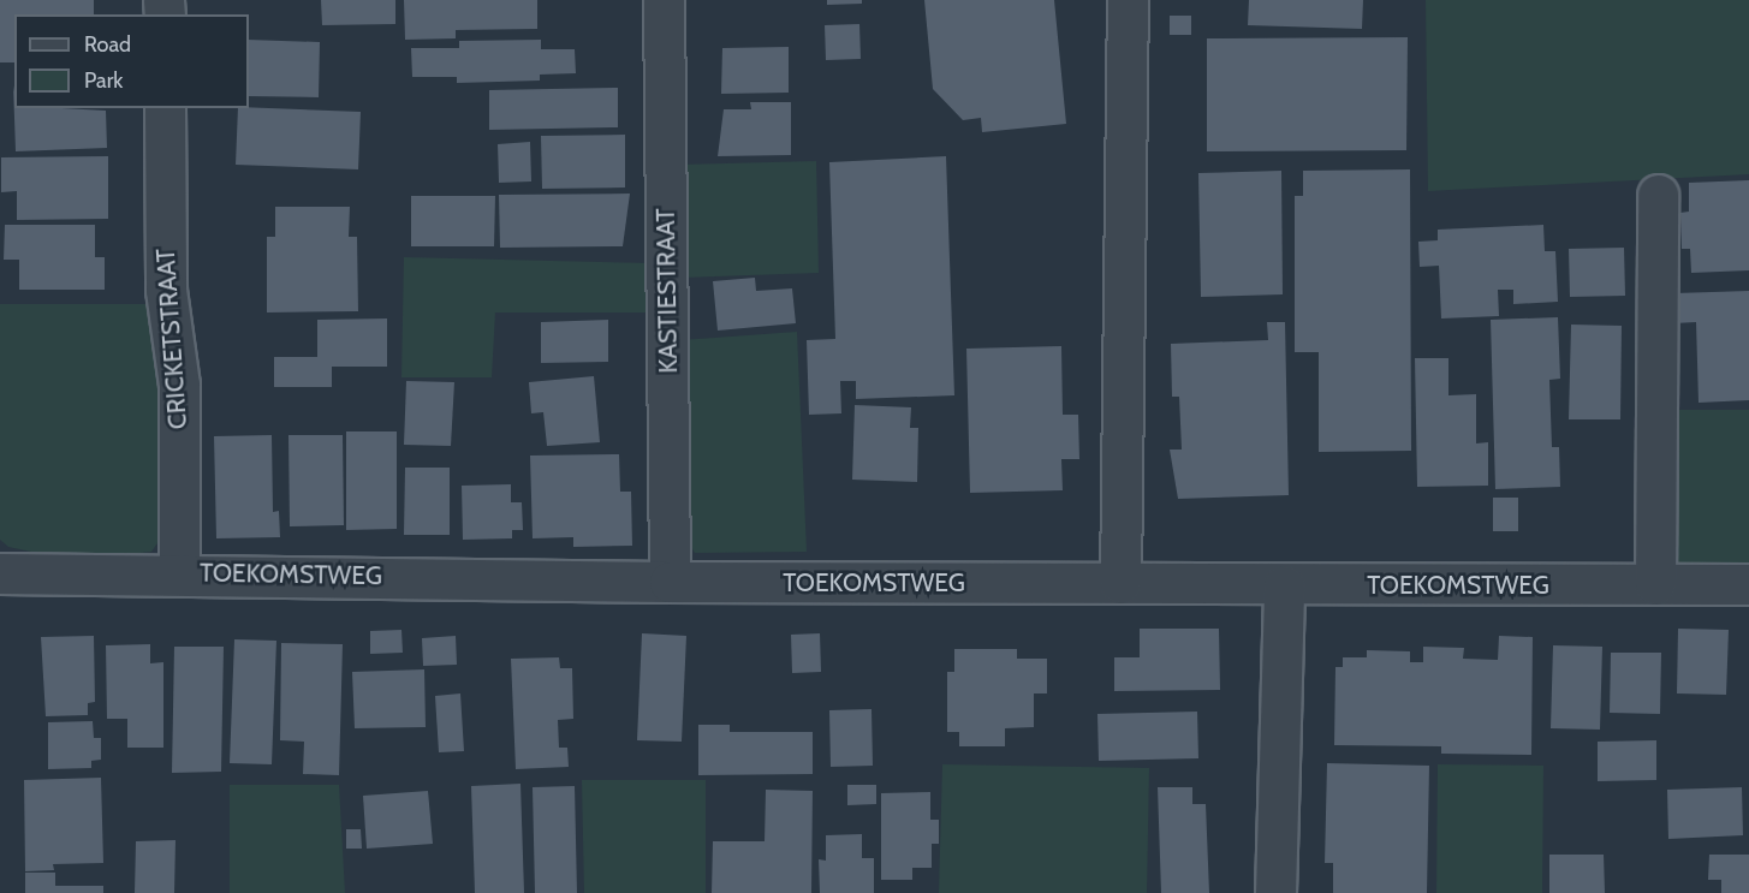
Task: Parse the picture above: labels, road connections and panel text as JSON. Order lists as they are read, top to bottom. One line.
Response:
{"streets":{"street":["KASTIESTRAAT","CRICKETSTRAAT","TOEKOMSTWEG"]},"crossings":[["KASTIESTRAAT","TOEKOMSTWEG"],["CRICKETSTRAAT","TOEKOMSTWEG"]],"legend":["Road","Park"]}
